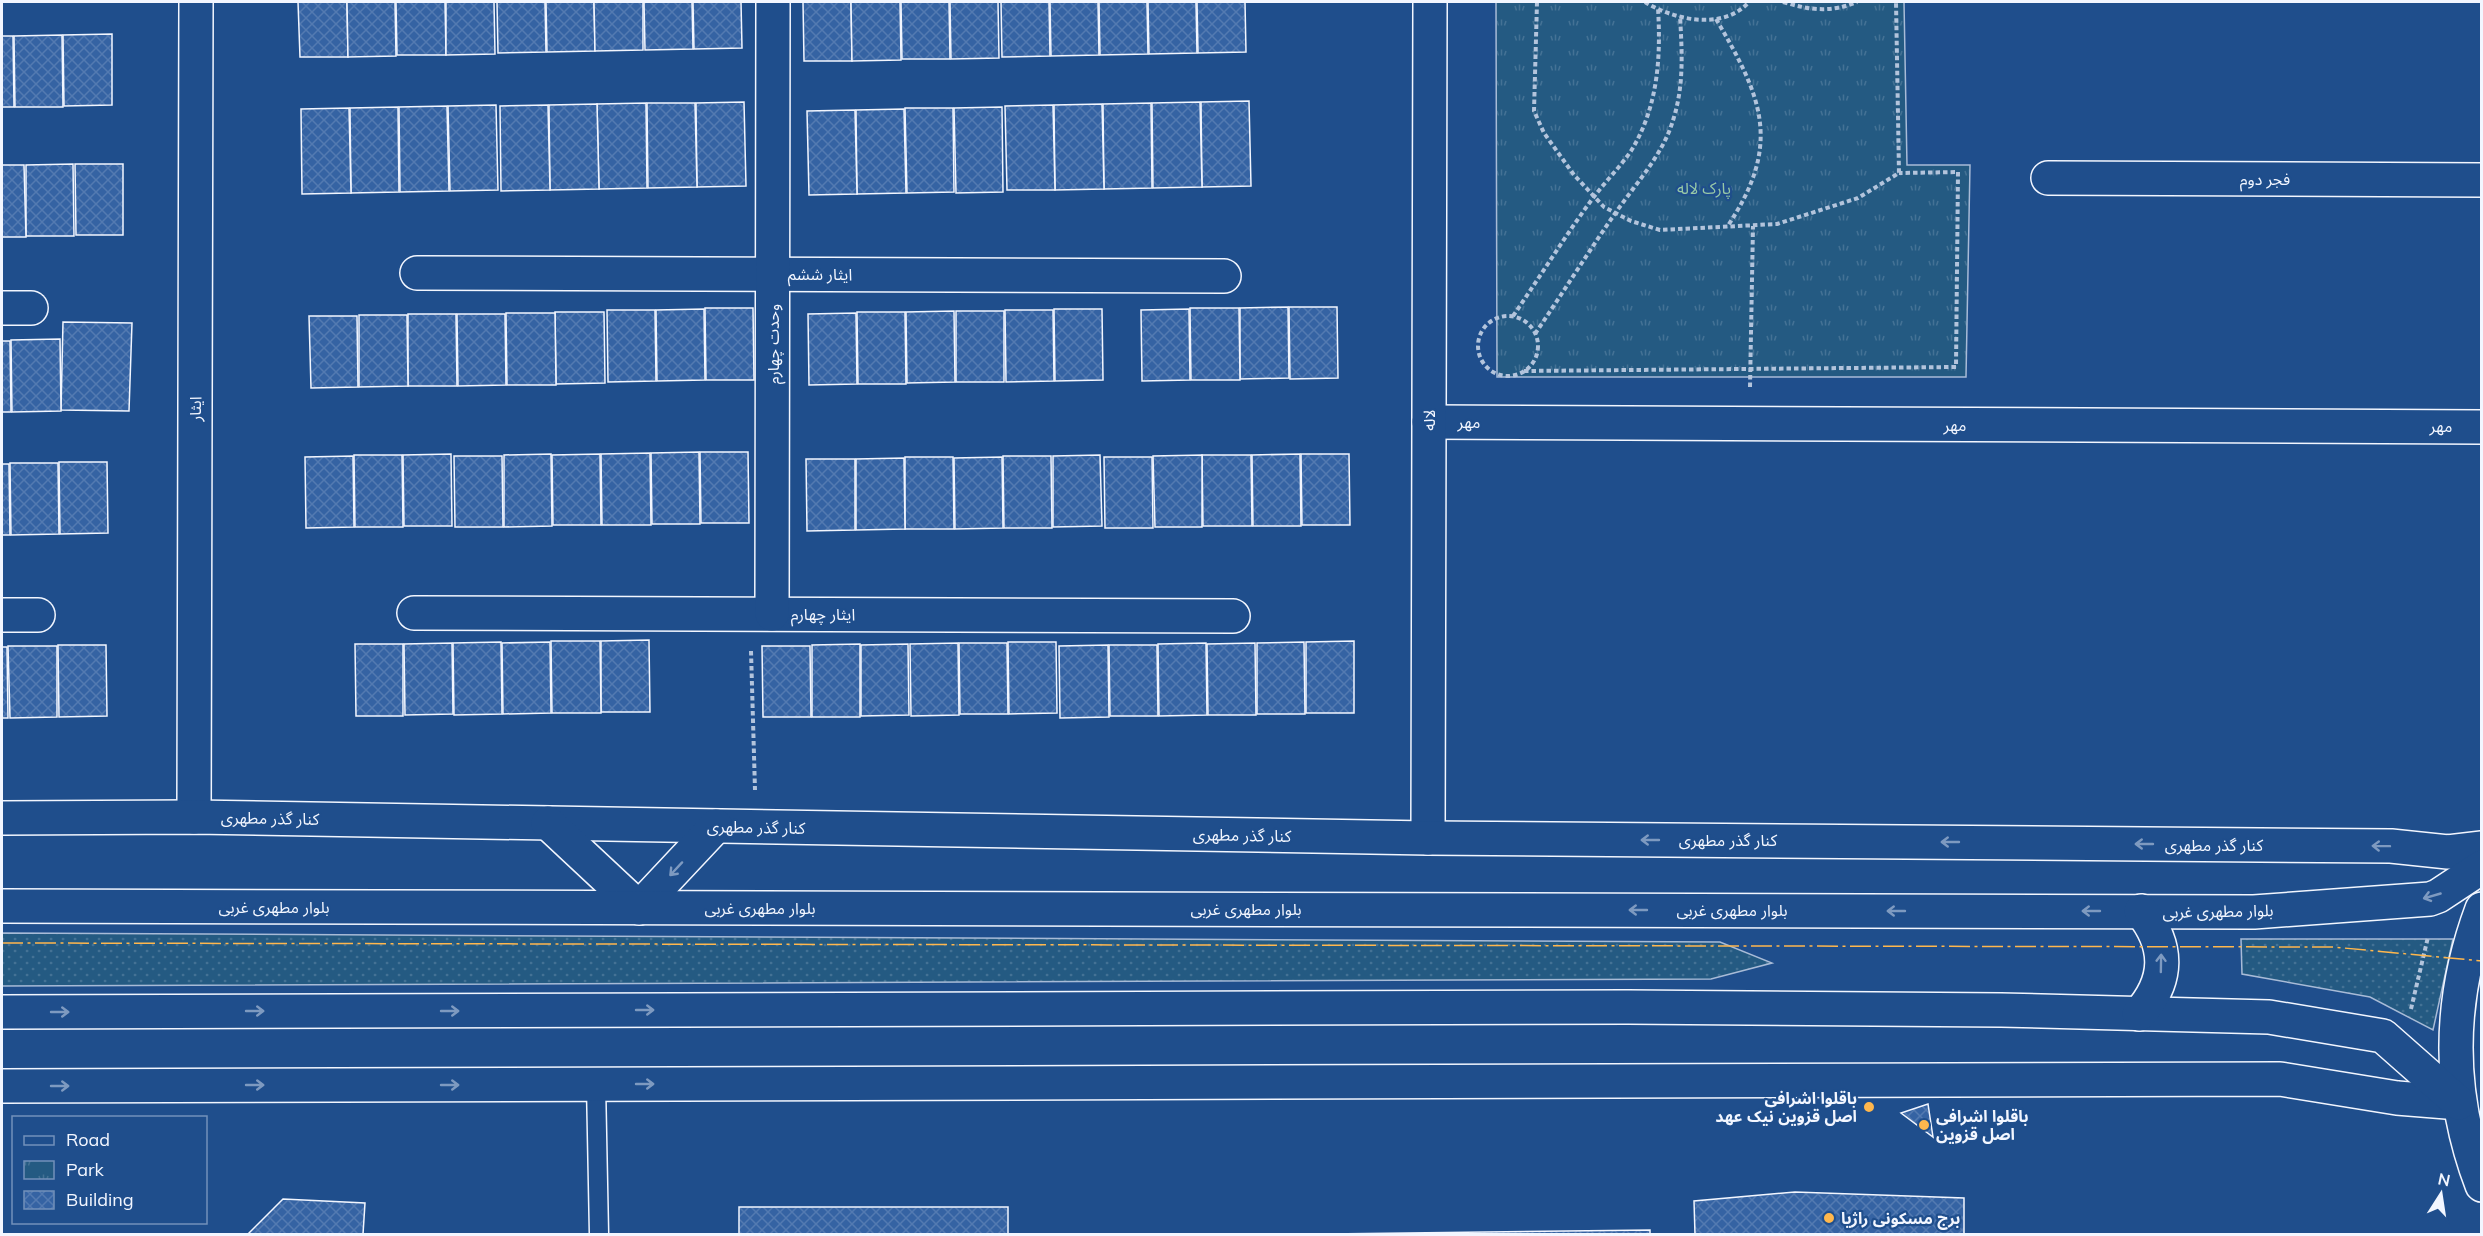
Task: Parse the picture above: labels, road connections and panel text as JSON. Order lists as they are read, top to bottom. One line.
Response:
{"streets":{"street":["فجر دوم","ایثار ششم","وحدت چهارم","ایثار","لاله","مهر","ایثار چهارم","کنار گذر مطهری","بلوار مطهری غربی"]},"crossings":[["ایثار ششم","وحدت چهارم"],["وحدت چهارم","ایثار چهارم"],["ایثار","کنار گذر مطهری"],["لاله","مهر"],["لاله","کنار گذر مطهری"]],"parks":["پارک لاله"],"places":["باقلوا اشرافی اصل قزوین نیک عهد","باقلوا اشرافی اصل قزوین","برج مسکونی راژیا"],"legend":["Road","Park","Building"],"north":"top"}
